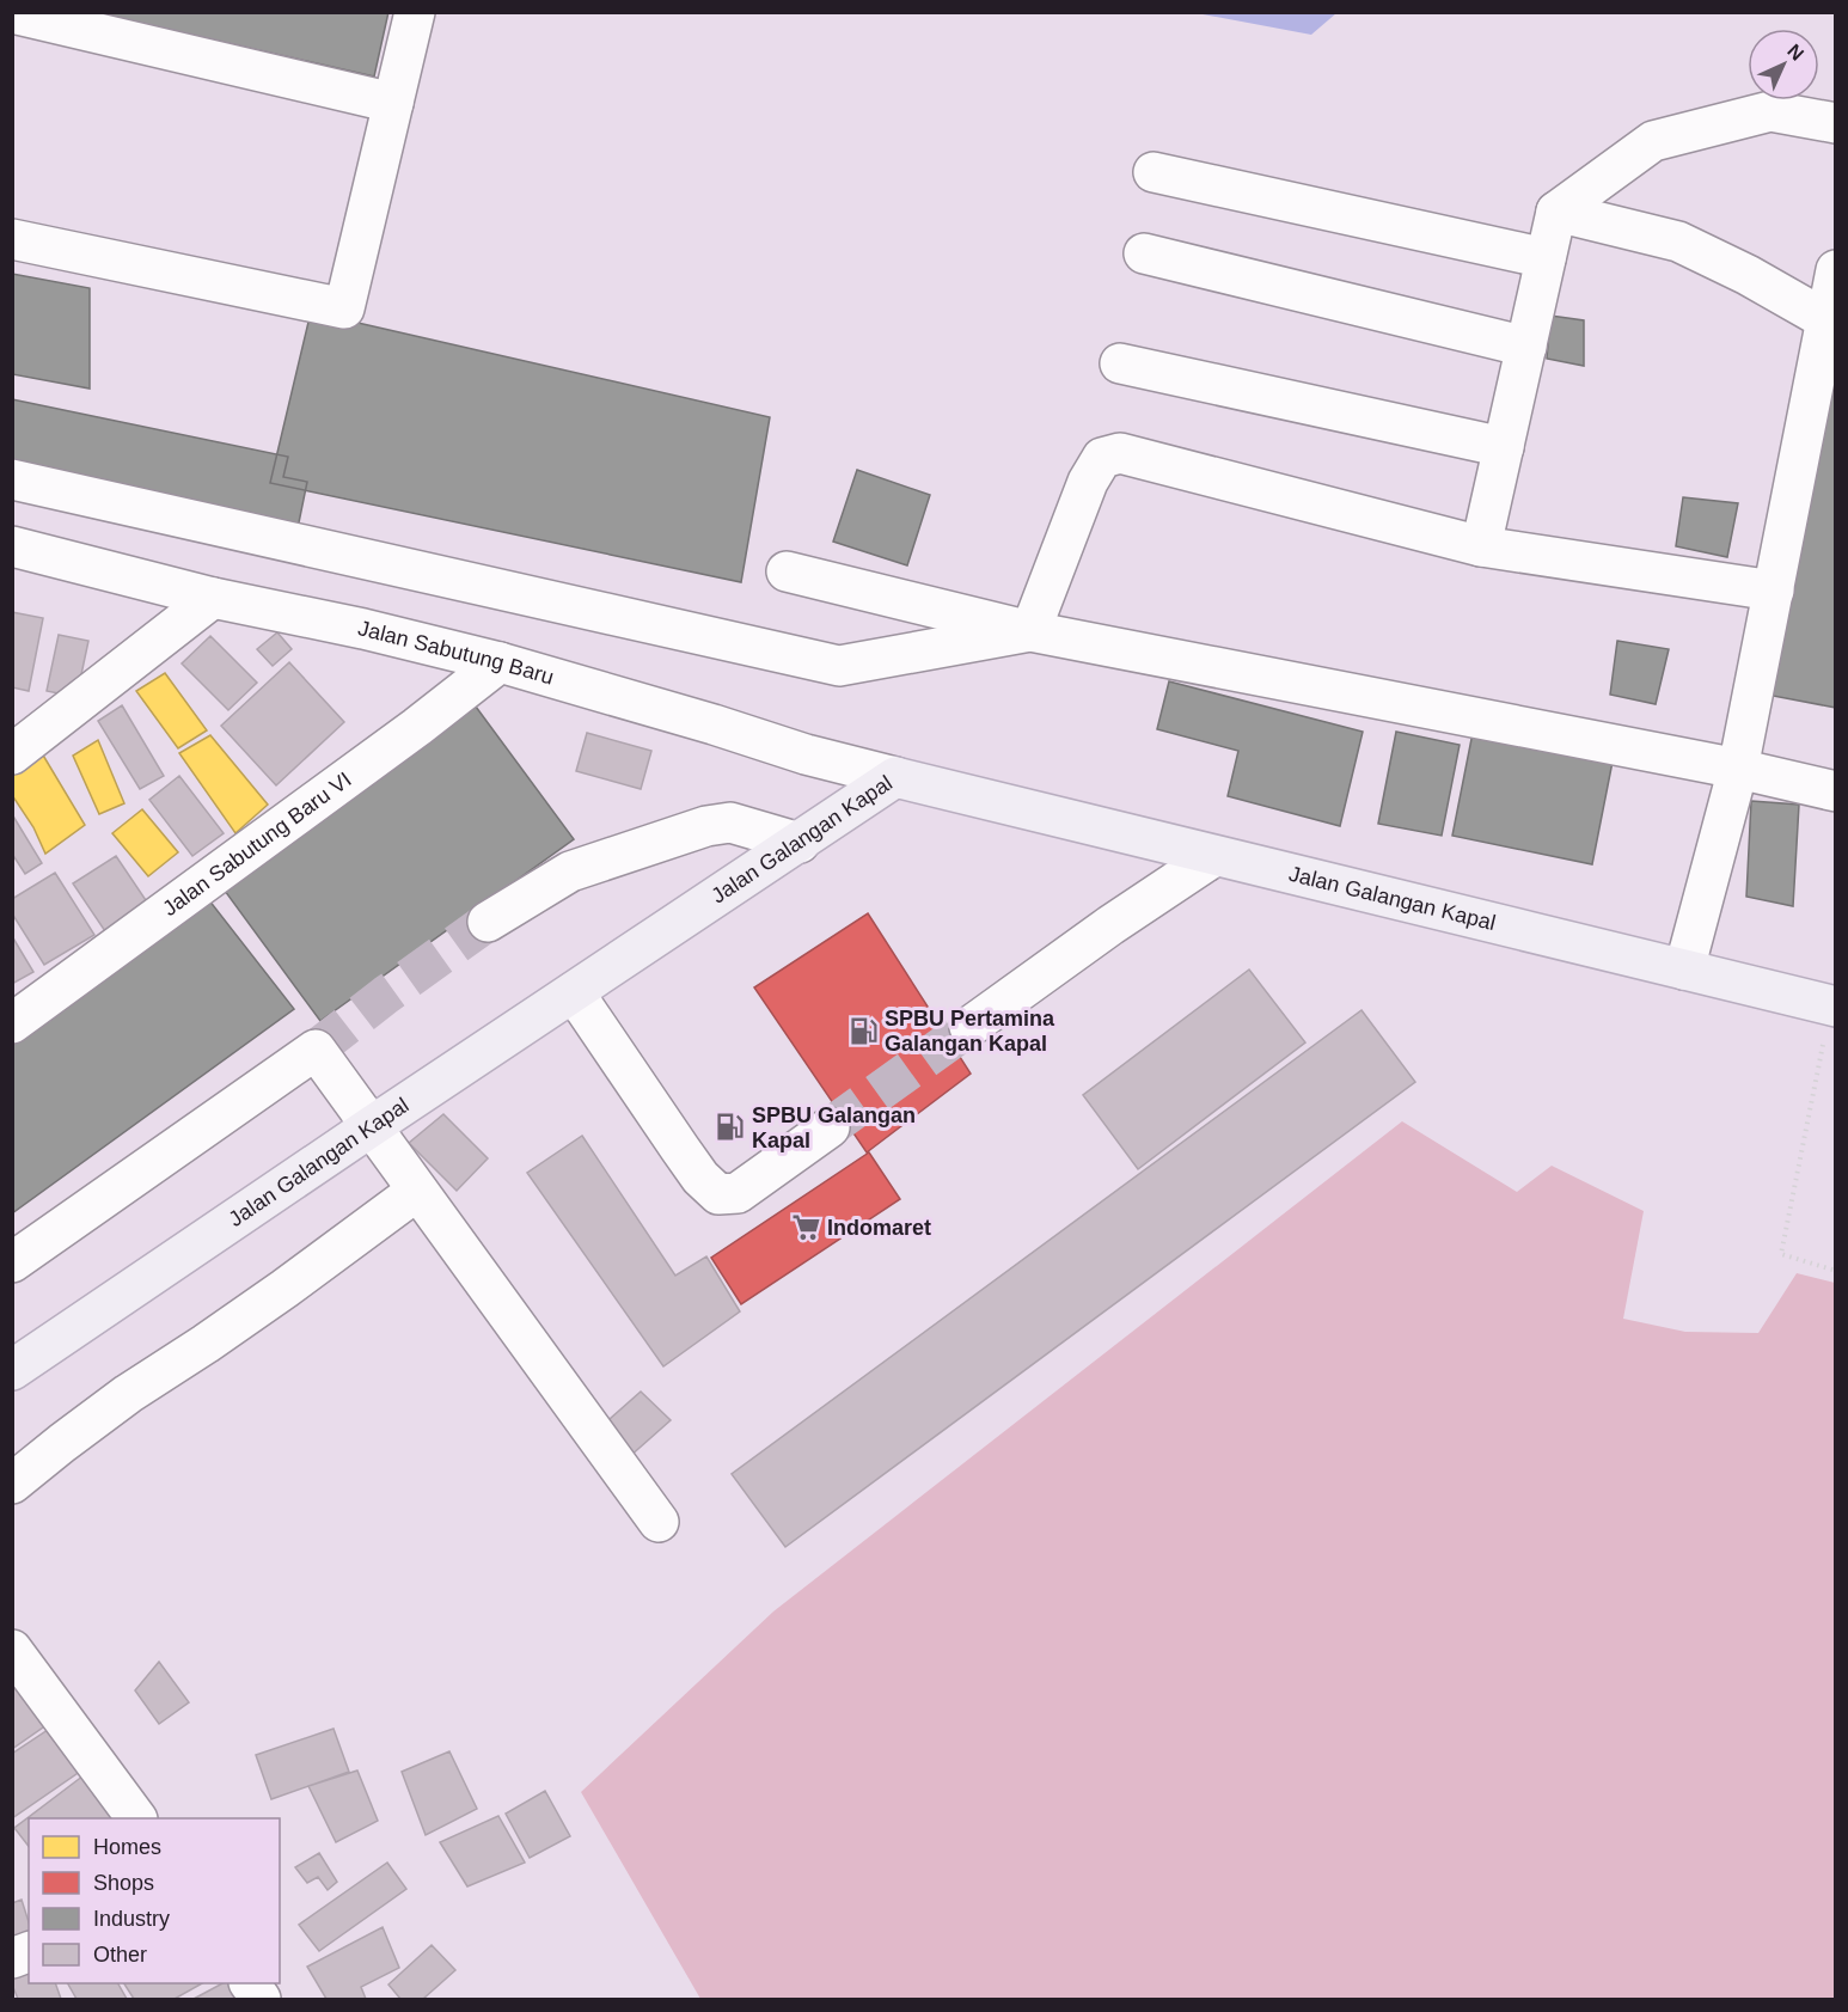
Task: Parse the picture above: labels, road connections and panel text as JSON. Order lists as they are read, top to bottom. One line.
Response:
{"streets":{"main road":["Jalan Galangan Kapal"],"street":["Jalan Sabutung Baru","Jalan Sabutung Baru VI"]},"crossings":[["Jalan Sabutung Baru","Jalan Galangan Kapal"],["Jalan Sabutung Baru","Jalan Sabutung Baru VI"]],"places":{"fuel station":["SPBU Pertamina Galangan Kapal","SPBU Galangan Kapal"],"supermarket":["Indomaret"]},"legend":["Homes","Shops","Industry","Other"],"north":"top right"}
